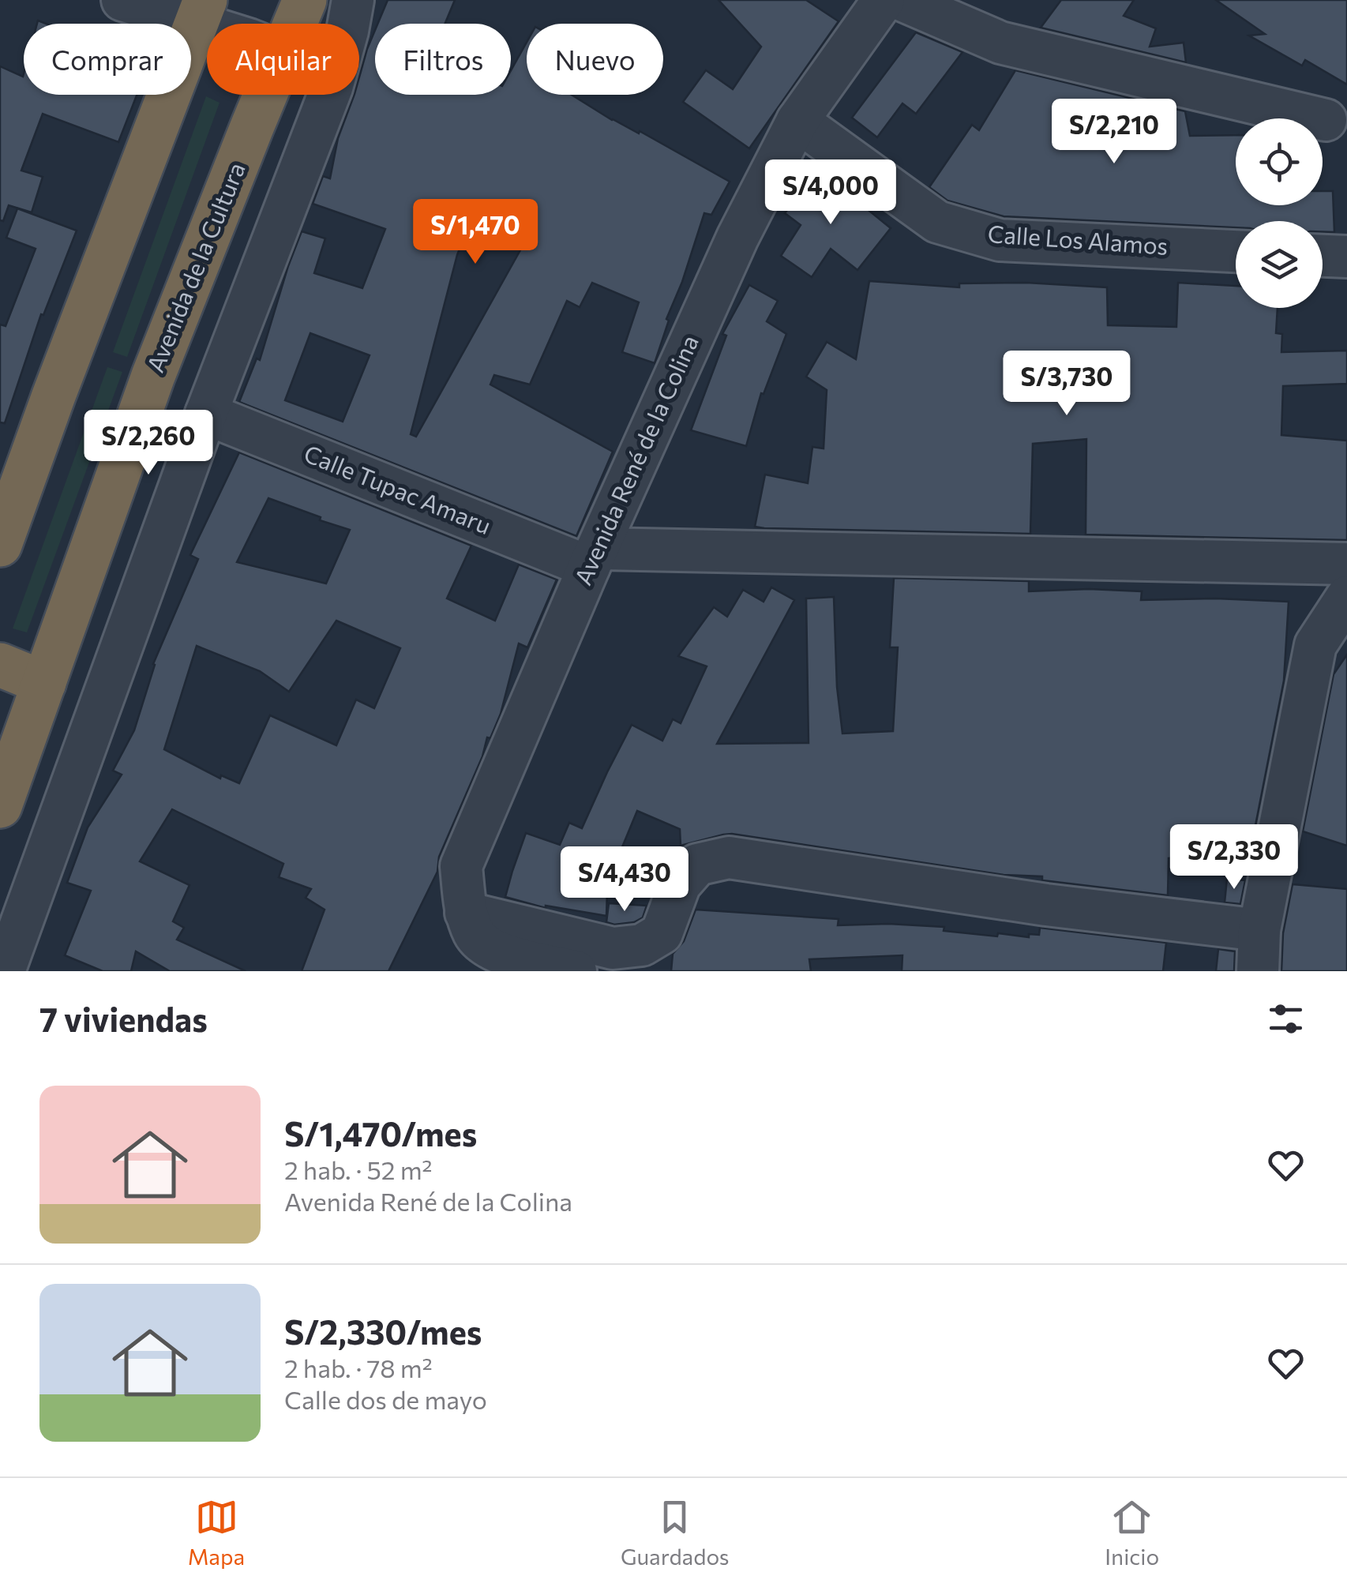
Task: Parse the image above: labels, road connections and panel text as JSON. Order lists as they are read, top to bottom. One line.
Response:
{"streets":{"highway":["Avenida de la Cultura"],"street":["Calle Los Alamos","Avenida René de la Colina","Calle Tupac Amaru"]},"crossings":[["Calle Los Alamos","Avenida René de la Colina"],["Avenida René de la Colina","Calle Tupac Amaru"]],"page":{"chip":["Comprar","Alquilar","Filtros","Nuevo"],"price":["S/2,210","S/4,000","S/1,470","S/3,730","S/2,260","S/2,330","S/4,430"],"heading":"7 viviendas","list":[{"name":"S/1,470/mes","note":"2 hab. · 52 m² · Avenida René de la Colina"},{"name":"S/2,330/mes","note":"2 hab. · 78 m² · Calle dos de mayo"}],"tabs":["Mapa","Guardados","Inicio"]}}
